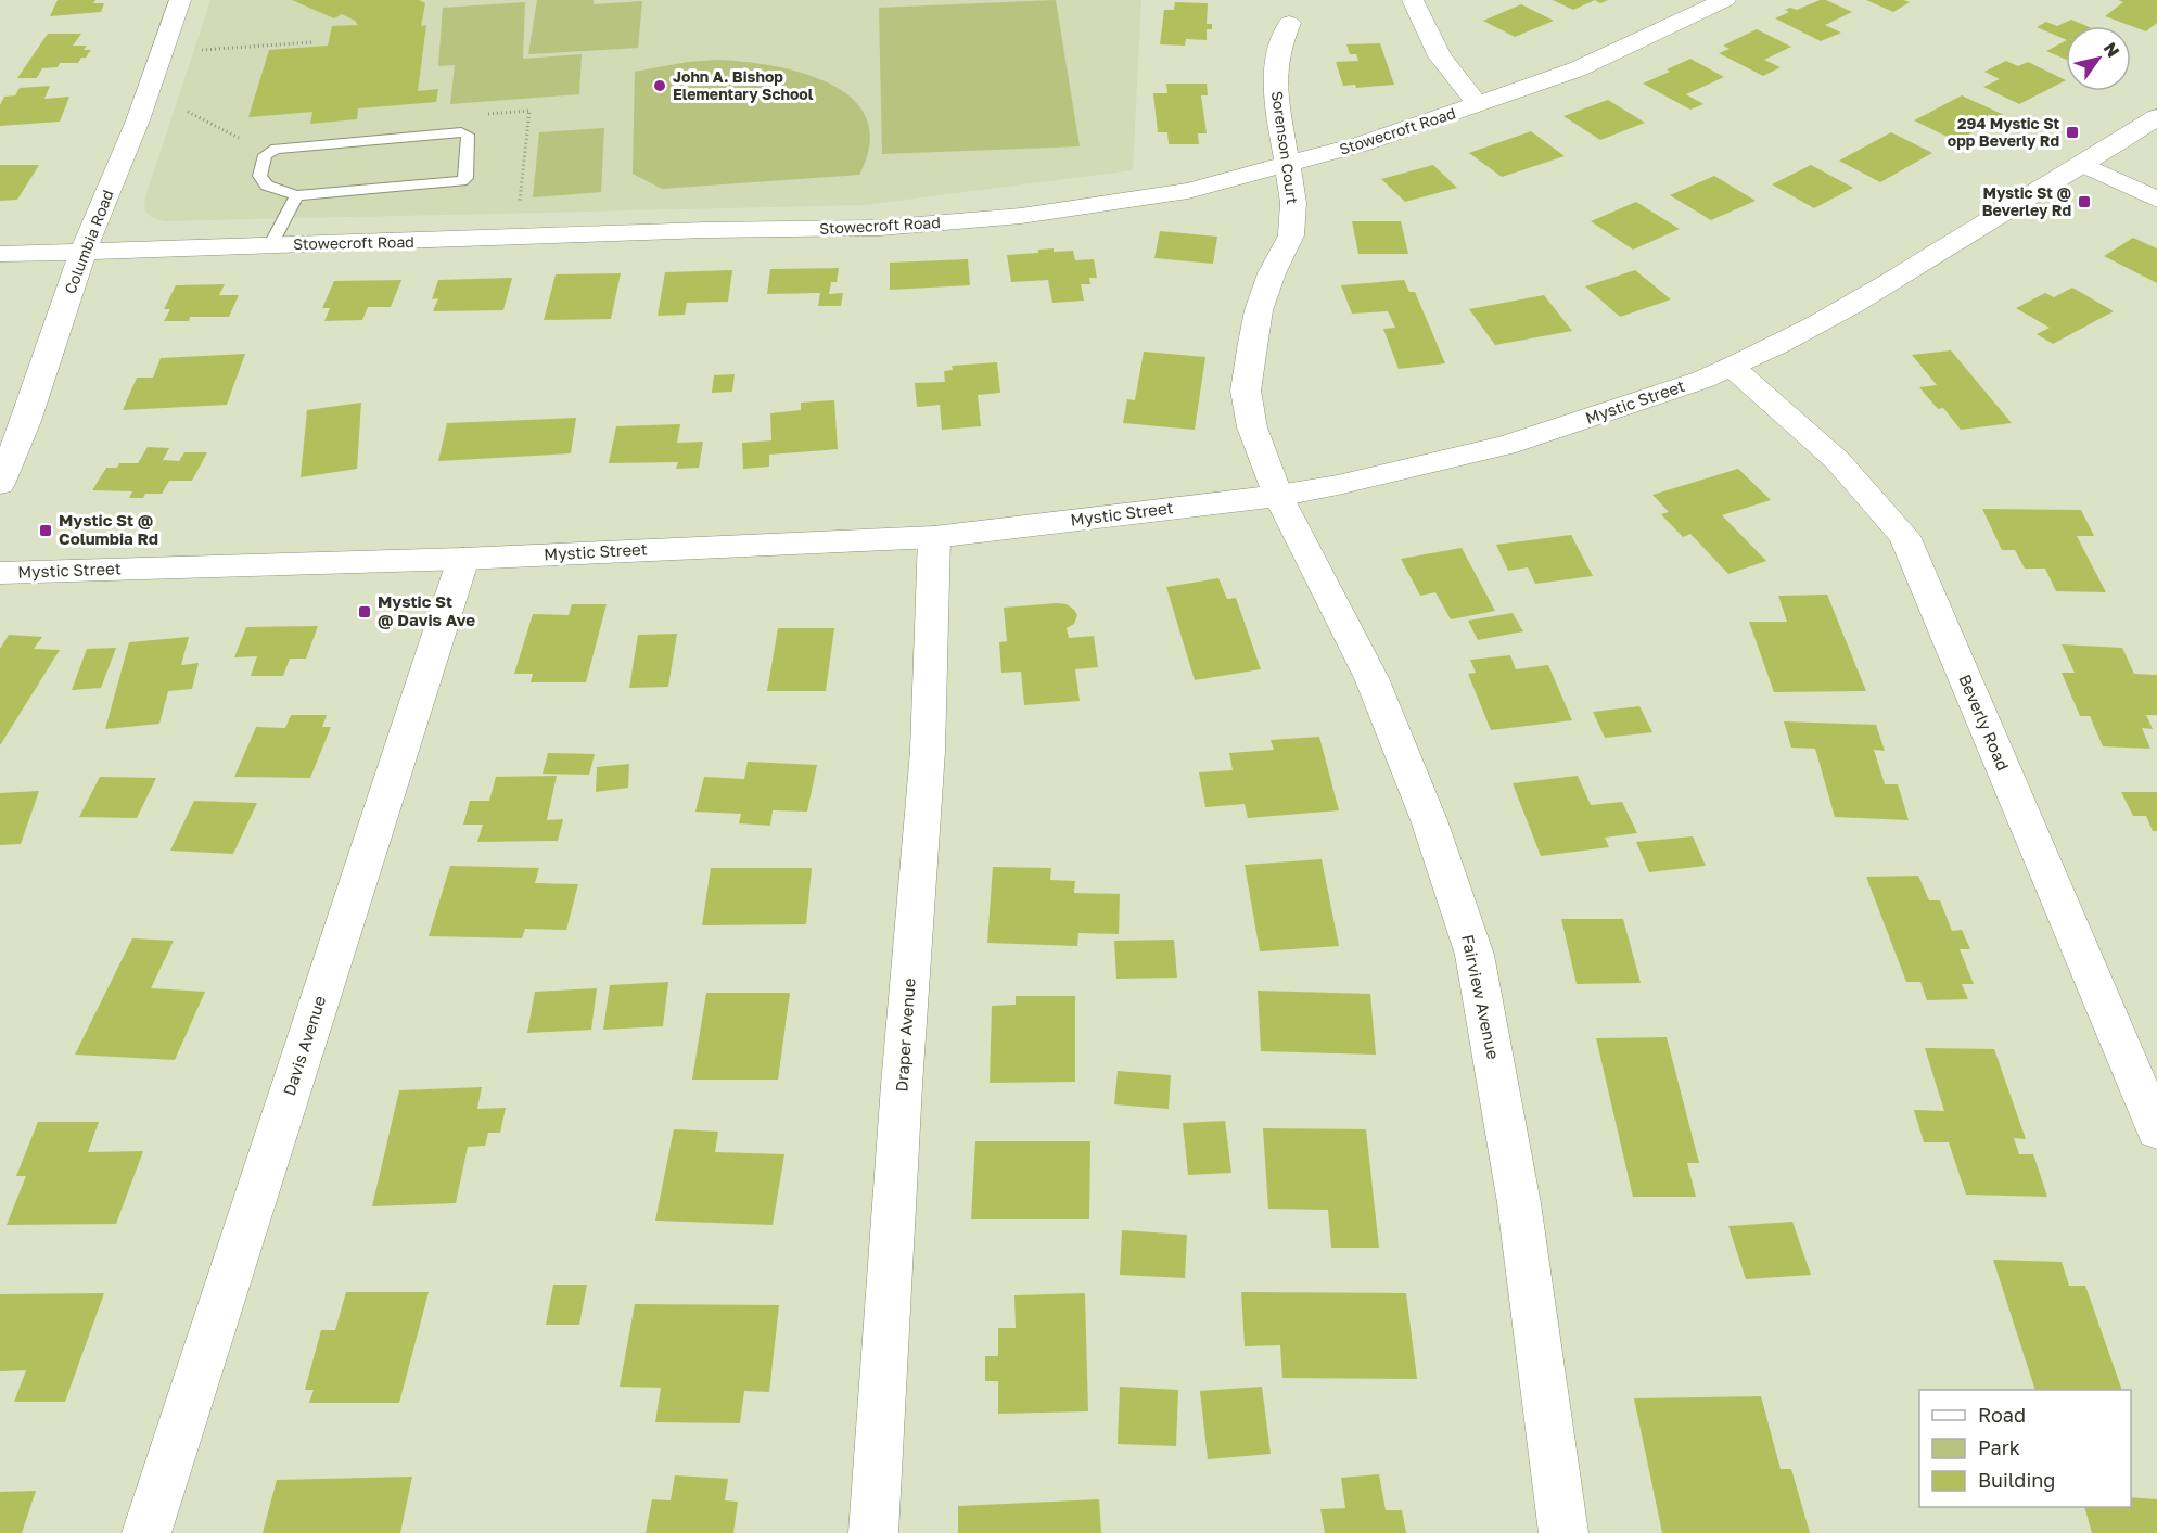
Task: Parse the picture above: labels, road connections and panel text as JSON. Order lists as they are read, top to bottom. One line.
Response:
{"streets":{"main road":["Stowecroft Road","Sorenson Court","Columbia Road","Mystic Street","Beverly Road","Fairview Avenue","Draper Avenue","Davis Avenue"]},"crossings":[["Stowecroft Road","Sorenson Court"],["Stowecroft Road","Columbia Road"],["Sorenson Court","Mystic Street"],["Sorenson Court","Fairview Avenue"],["Mystic Street","Beverly Road"],["Mystic Street","Fairview Avenue"],["Mystic Street","Draper Avenue"],["Mystic Street","Davis Avenue"]],"places":{"other":["John A. Bishop Elementary School"],"transit":["294 Mystic St opp Beverly Rd","Mystic St @ Beverley Rd","Mystic St @ Columbia Rd","Mystic St @ Davis Ave"]},"legend":["Road","Park","Building"],"north":"top right"}
